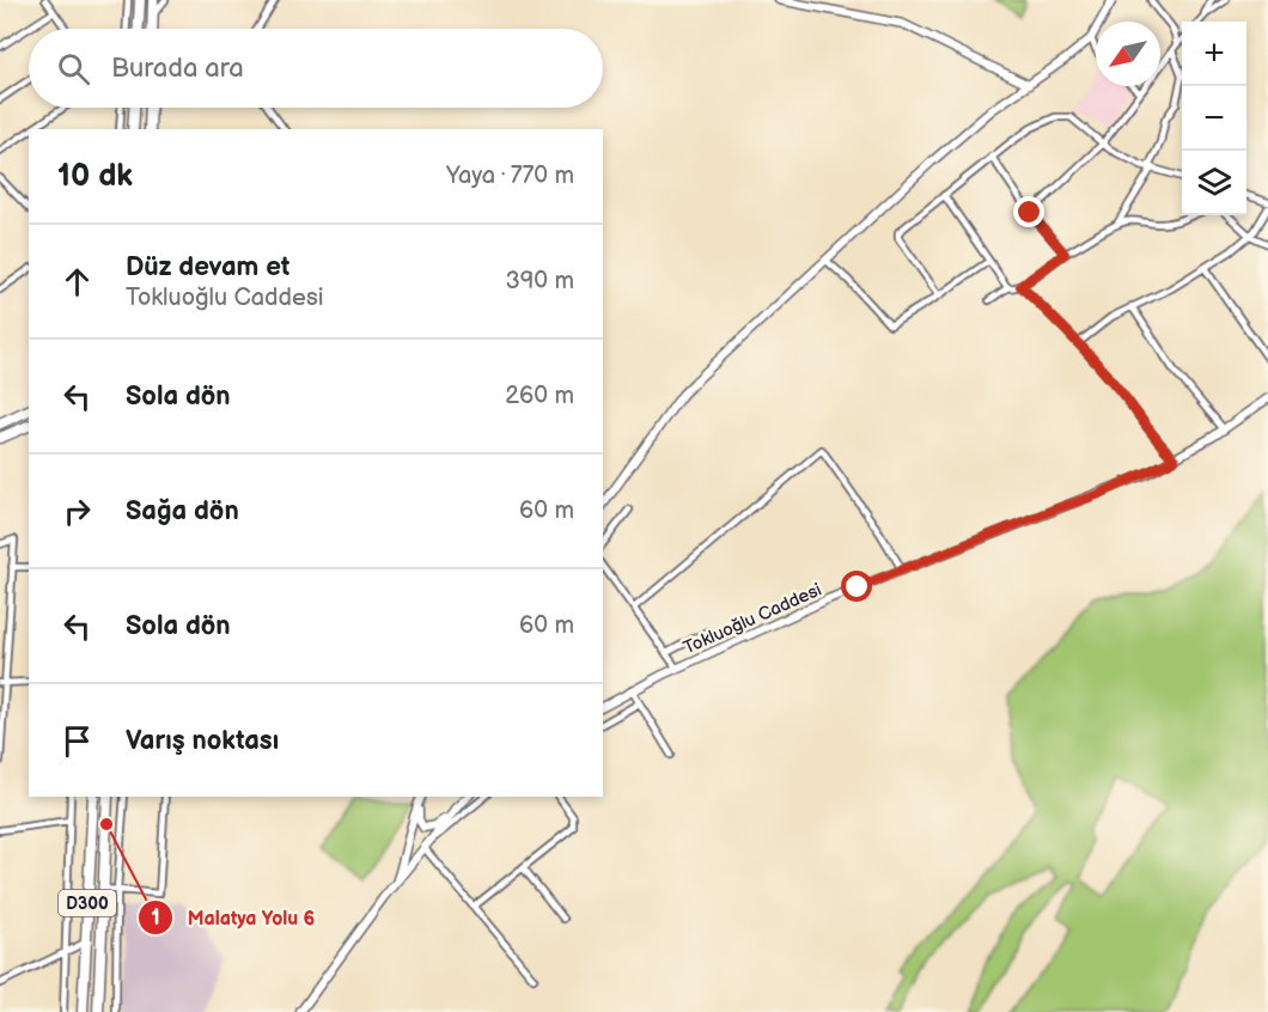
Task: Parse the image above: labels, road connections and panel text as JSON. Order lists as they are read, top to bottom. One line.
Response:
{"streets":{"highway":["D300"],"street":["Tokluoğlu Caddesi"]},"places":["Malatya Yolu 6"],"north":"bottom left","page":{"map_buttons":["+","−"],"search":"Burada ara","heading":["10 dk","Yaya · 770 m"],"list":[["Düz devam et","Tokluoğlu Caddesi","390 m"],["Sola dön","260 m"],["Sağa dön","60 m"],["Sola dön","60 m"],"Varış noktası"]}}
